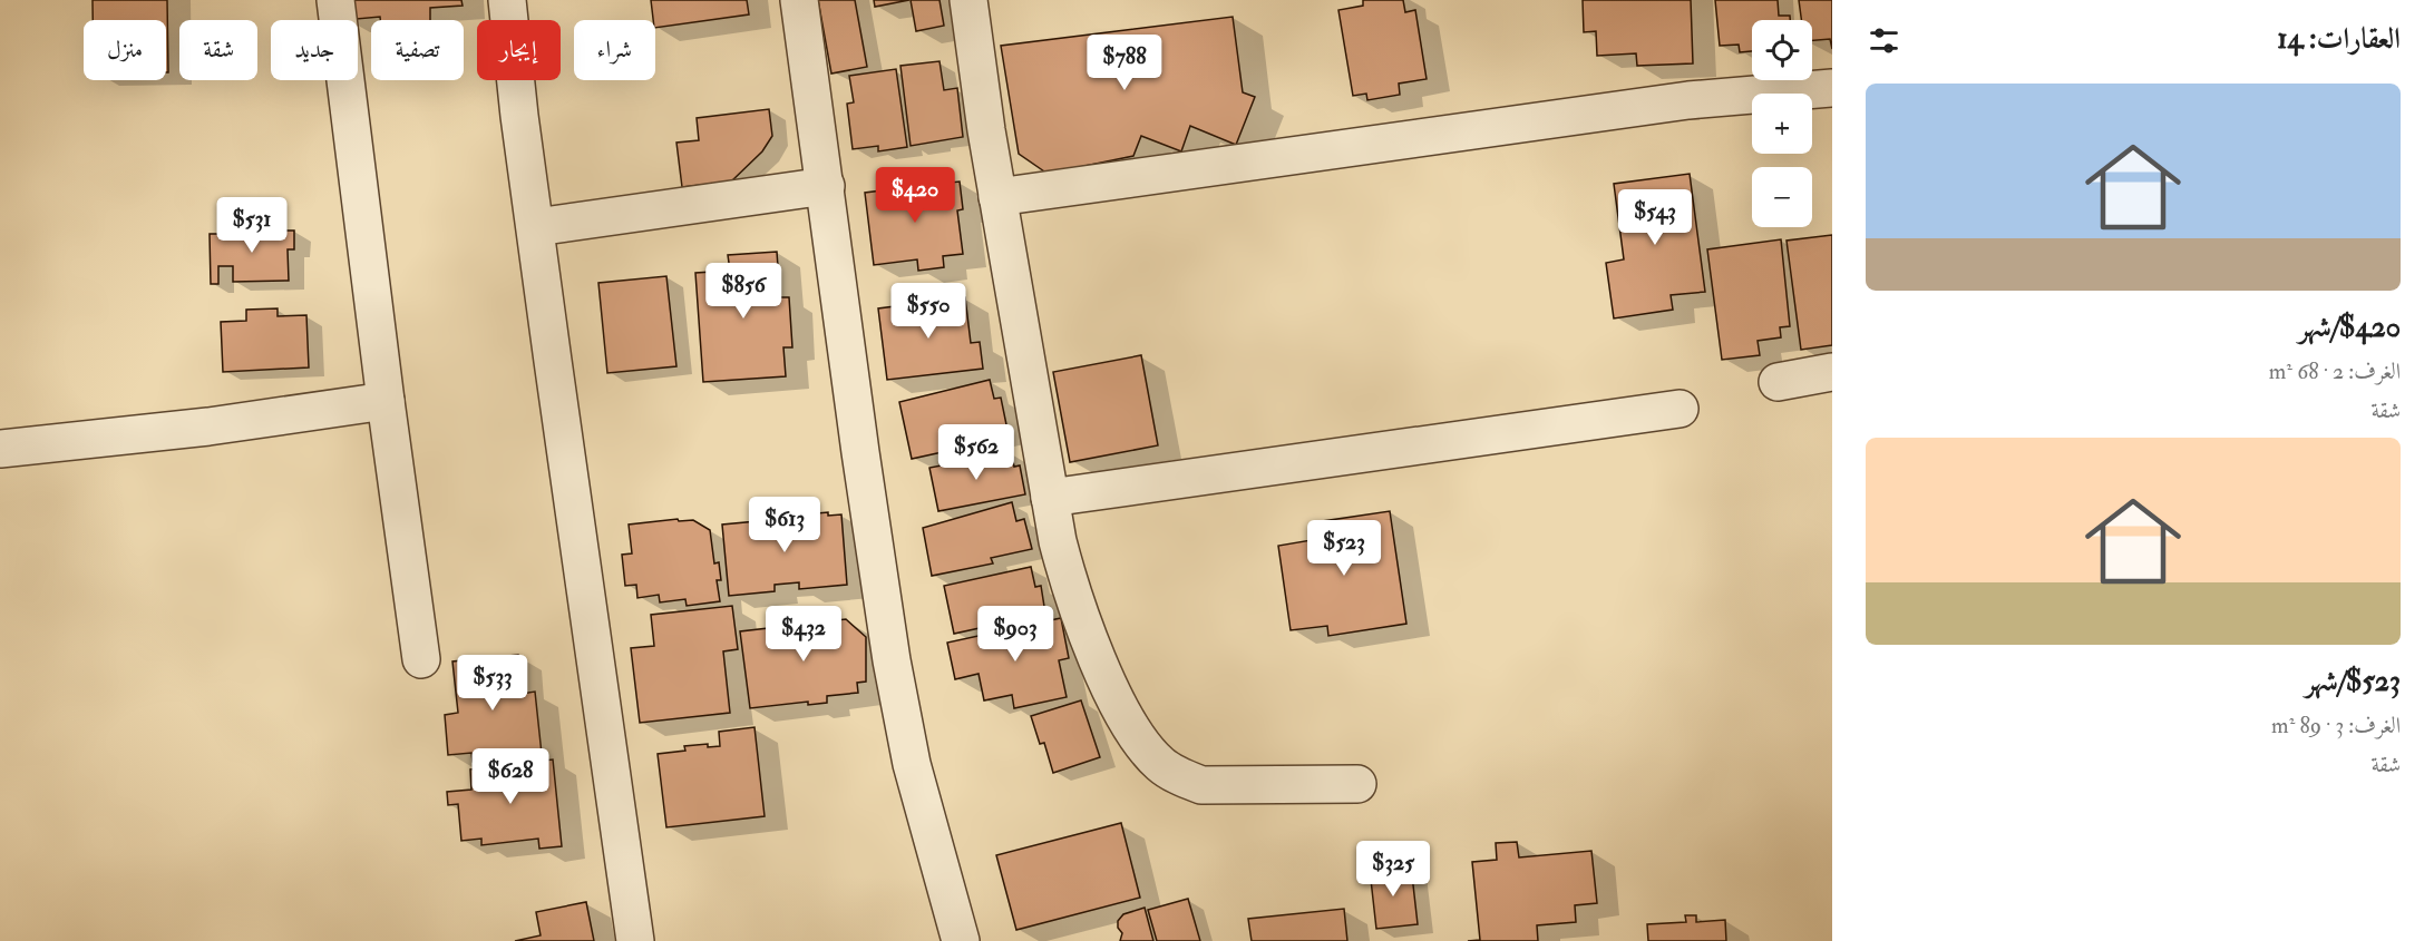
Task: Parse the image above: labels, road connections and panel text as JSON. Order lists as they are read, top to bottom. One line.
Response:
{"page":{"heading":"العقارات: 14","map_buttons":["+","−"],"chip":["شراء","إيجار","تصفية","جديد","شقة","منزل"],"price":["$788","$420","$543","$531","$856","$550","$562","$613","$523","$432","$903","$533","$628","$325"],"list":[{"name":"$420/شهر","note":"الغرف: 2 · 68 m² · شقة"},{"name":"$523/شهر","note":"الغرف: 3 · 89 m² · شقة"}]}}
